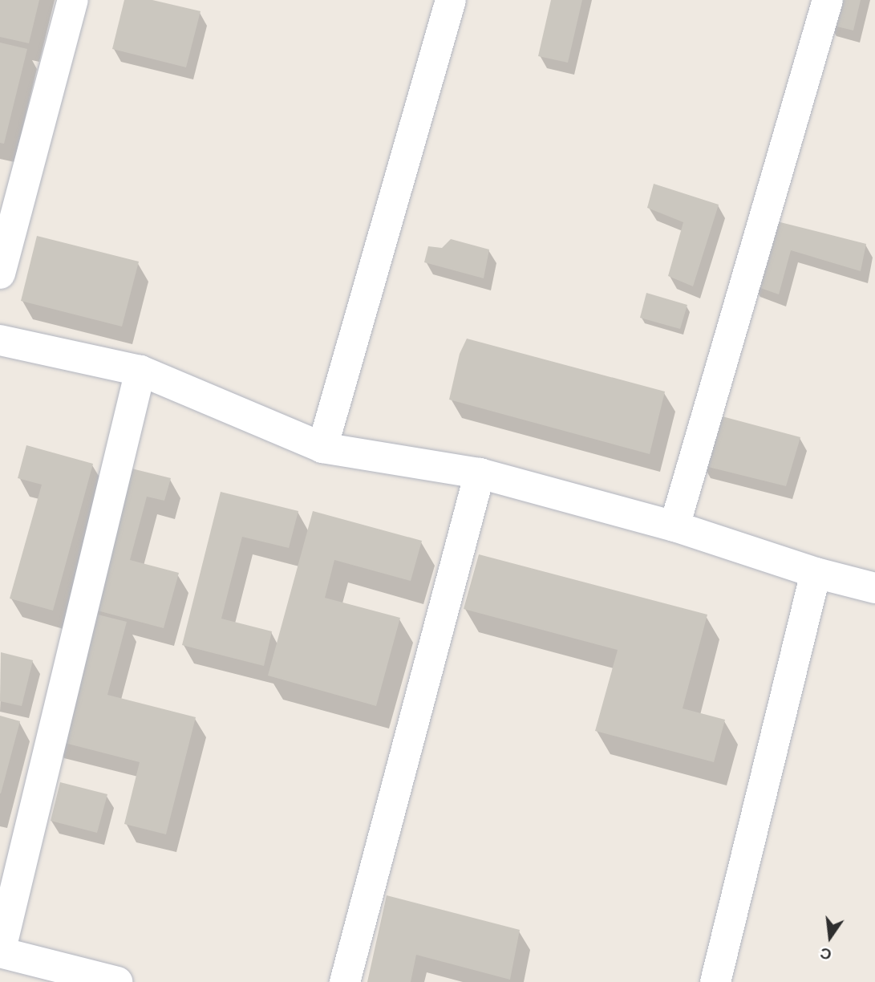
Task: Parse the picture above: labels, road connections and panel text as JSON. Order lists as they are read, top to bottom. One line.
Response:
{"north":"bottom"}
